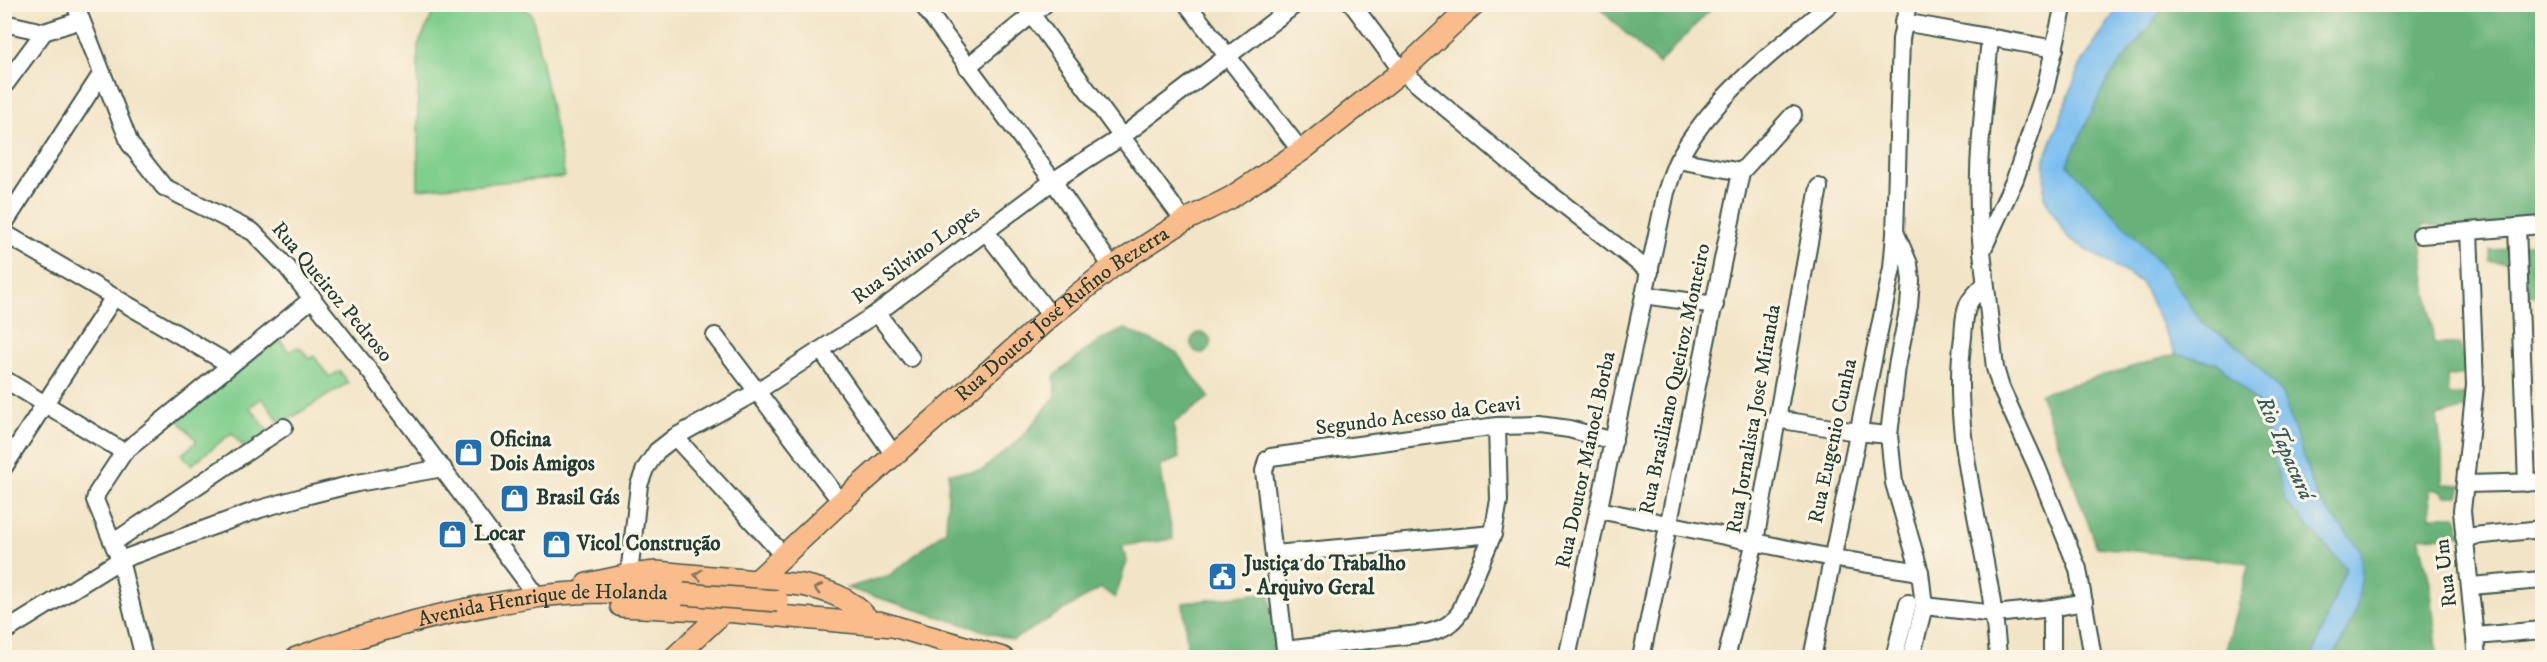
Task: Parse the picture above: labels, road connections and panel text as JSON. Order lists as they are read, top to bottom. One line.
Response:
{"streets":{"main road":["Rua Doutor José Rufino Bezerra","Avenida Henrique de Holanda"],"street":["Rua Silvino Lopes","Rua Queiroz Pedroso","Rua Brasiliano Queiroz Monteiro","Segundo Acesso da Ceavi","Rua Jornalista Jose Miranda","Rua Eugenio Cunha","Rua Doutor Manoel Borba","Rua Um"]},"crossings":[["Rua Queiroz Pedroso","Avenida Henrique de Holanda"],["Segundo Acesso da Ceavi","Rua Doutor Manoel Borba"]],"water":["Rio Tapacurá"],"places":{"shop":["Oficina Dois Amigos","Brasil Gás","Locar","Vicol Construção"],"public building":["Justiça do Trabalho - Arquivo Geral"]}}
